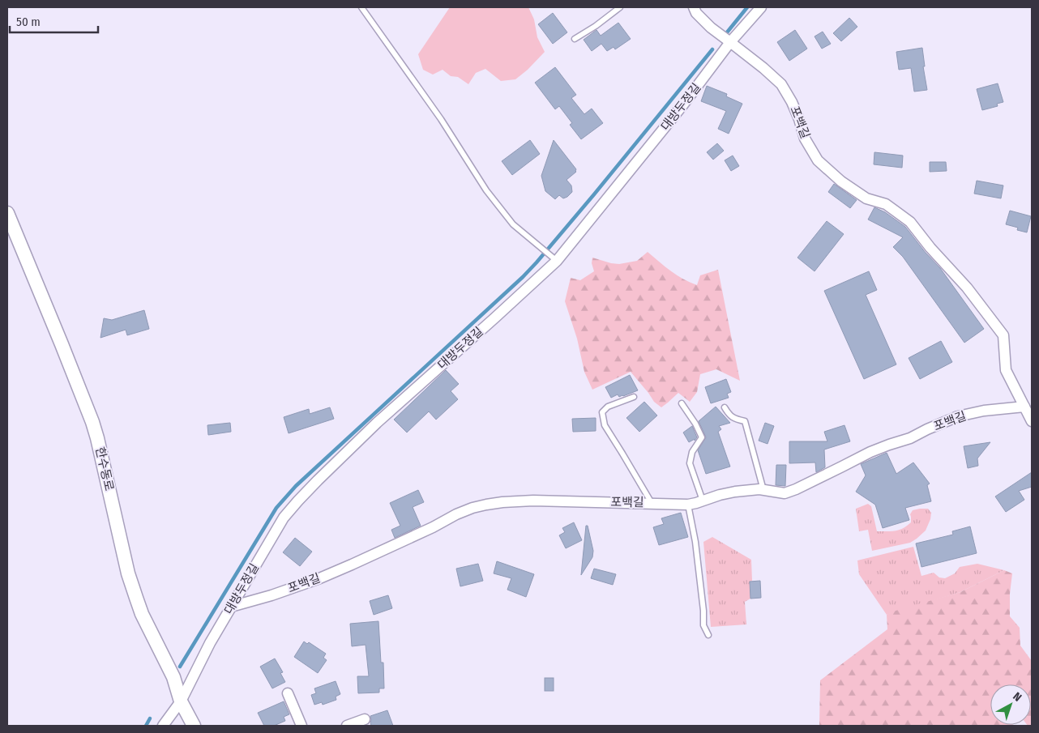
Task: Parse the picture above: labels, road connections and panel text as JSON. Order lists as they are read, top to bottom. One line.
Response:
{"streets":{"street":["대방두정길","포백길","한수동로"]},"crossings":[["대방두정길","포백길"],["대방두정길","한수동로"]],"scale_bar":"50 m","north":"top right"}
